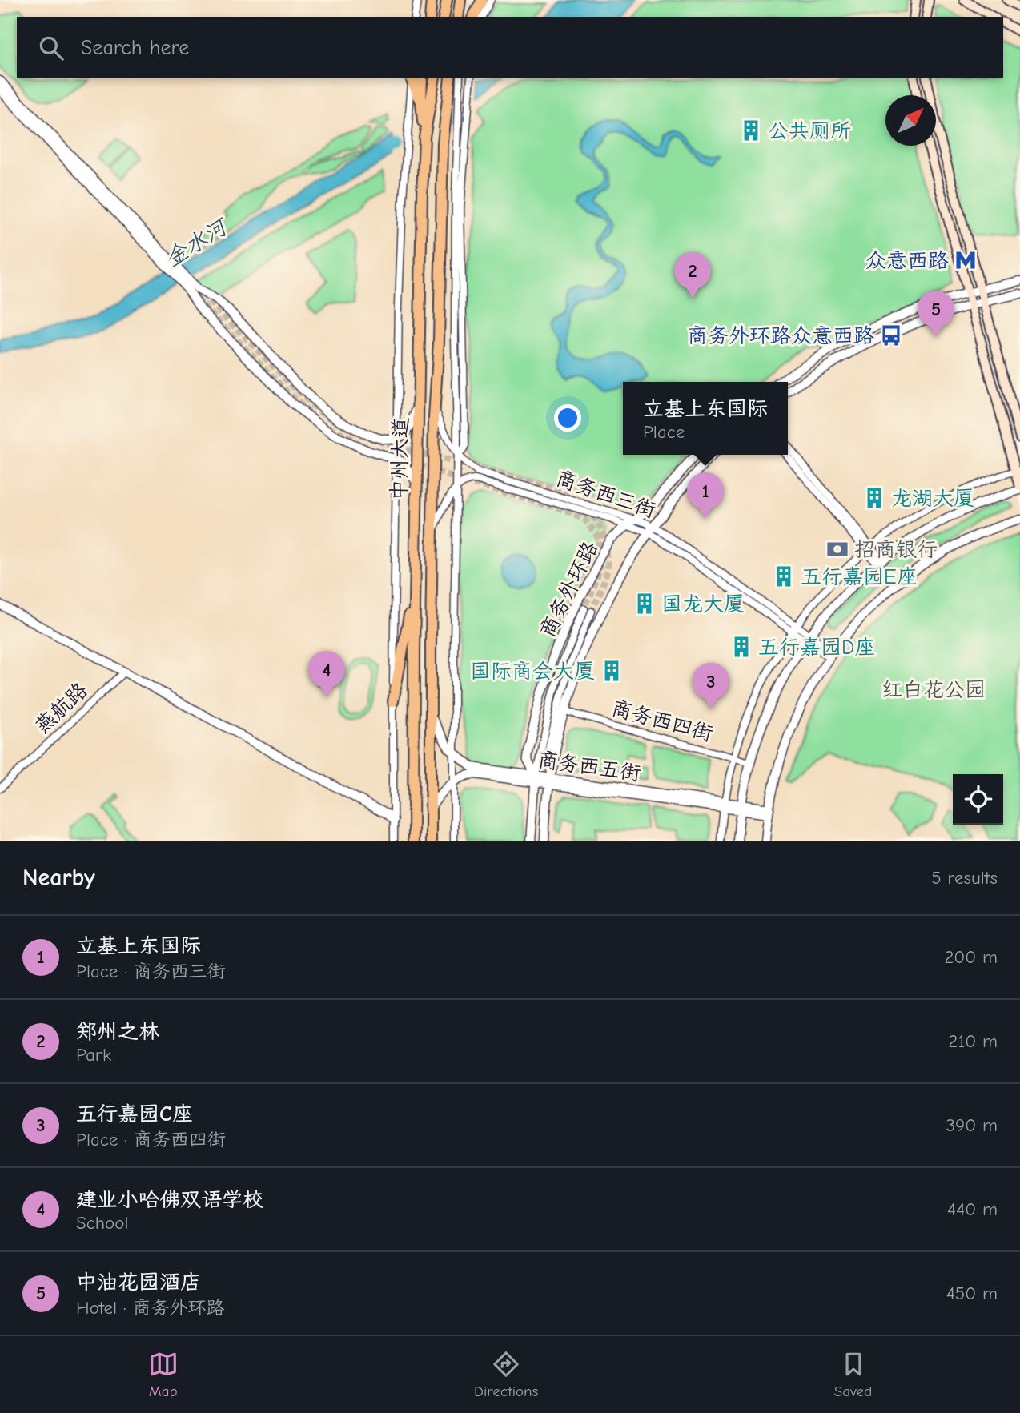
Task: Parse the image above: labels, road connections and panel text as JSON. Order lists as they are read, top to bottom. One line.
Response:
{"streets":{"highway":["中州大道"],"street":["商务西三街","商务外环路","燕航路","商务西四街","商务西五街"]},"crossings":[["中州大道","商务西三街"],["中州大道","商务西五街"],["商务西三街","商务外环路"],["商务外环路","商务西四街"],["商务外环路","商务西五街"]],"water":["金水河"],"parks":["红白花公园"],"places":{"building":["公共厕所","龙湖大厦","五行嘉园E座","国龙大厦","五行嘉园D座","国际商会大厦"],"metro station":["众意西路"],"bus stop":["商务外环路众意西路"],"bank":["招商银行"]},"north":"top right","page":{"search":"Search here","pins":["2","5","1","4","3"],"popup":["立基上东国际","Place"],"heading":["Nearby","5 results"],"list":[{"mark":"1","name":"立基上东国际","note":"Place · 商务西三街","value":"200 m"},{"mark":"2","name":"郑州之林","note":"Park","value":"210 m"},{"mark":"3","name":"五行嘉园C座","note":"Place · 商务西四街","value":"390 m"},{"mark":"4","name":"建业小哈佛双语学校","note":"School","value":"440 m"},{"mark":"5","name":"中油花园酒店","note":"Hotel · 商务外环路","value":"450 m"}],"nav":["Map","Directions","Saved"]}}
